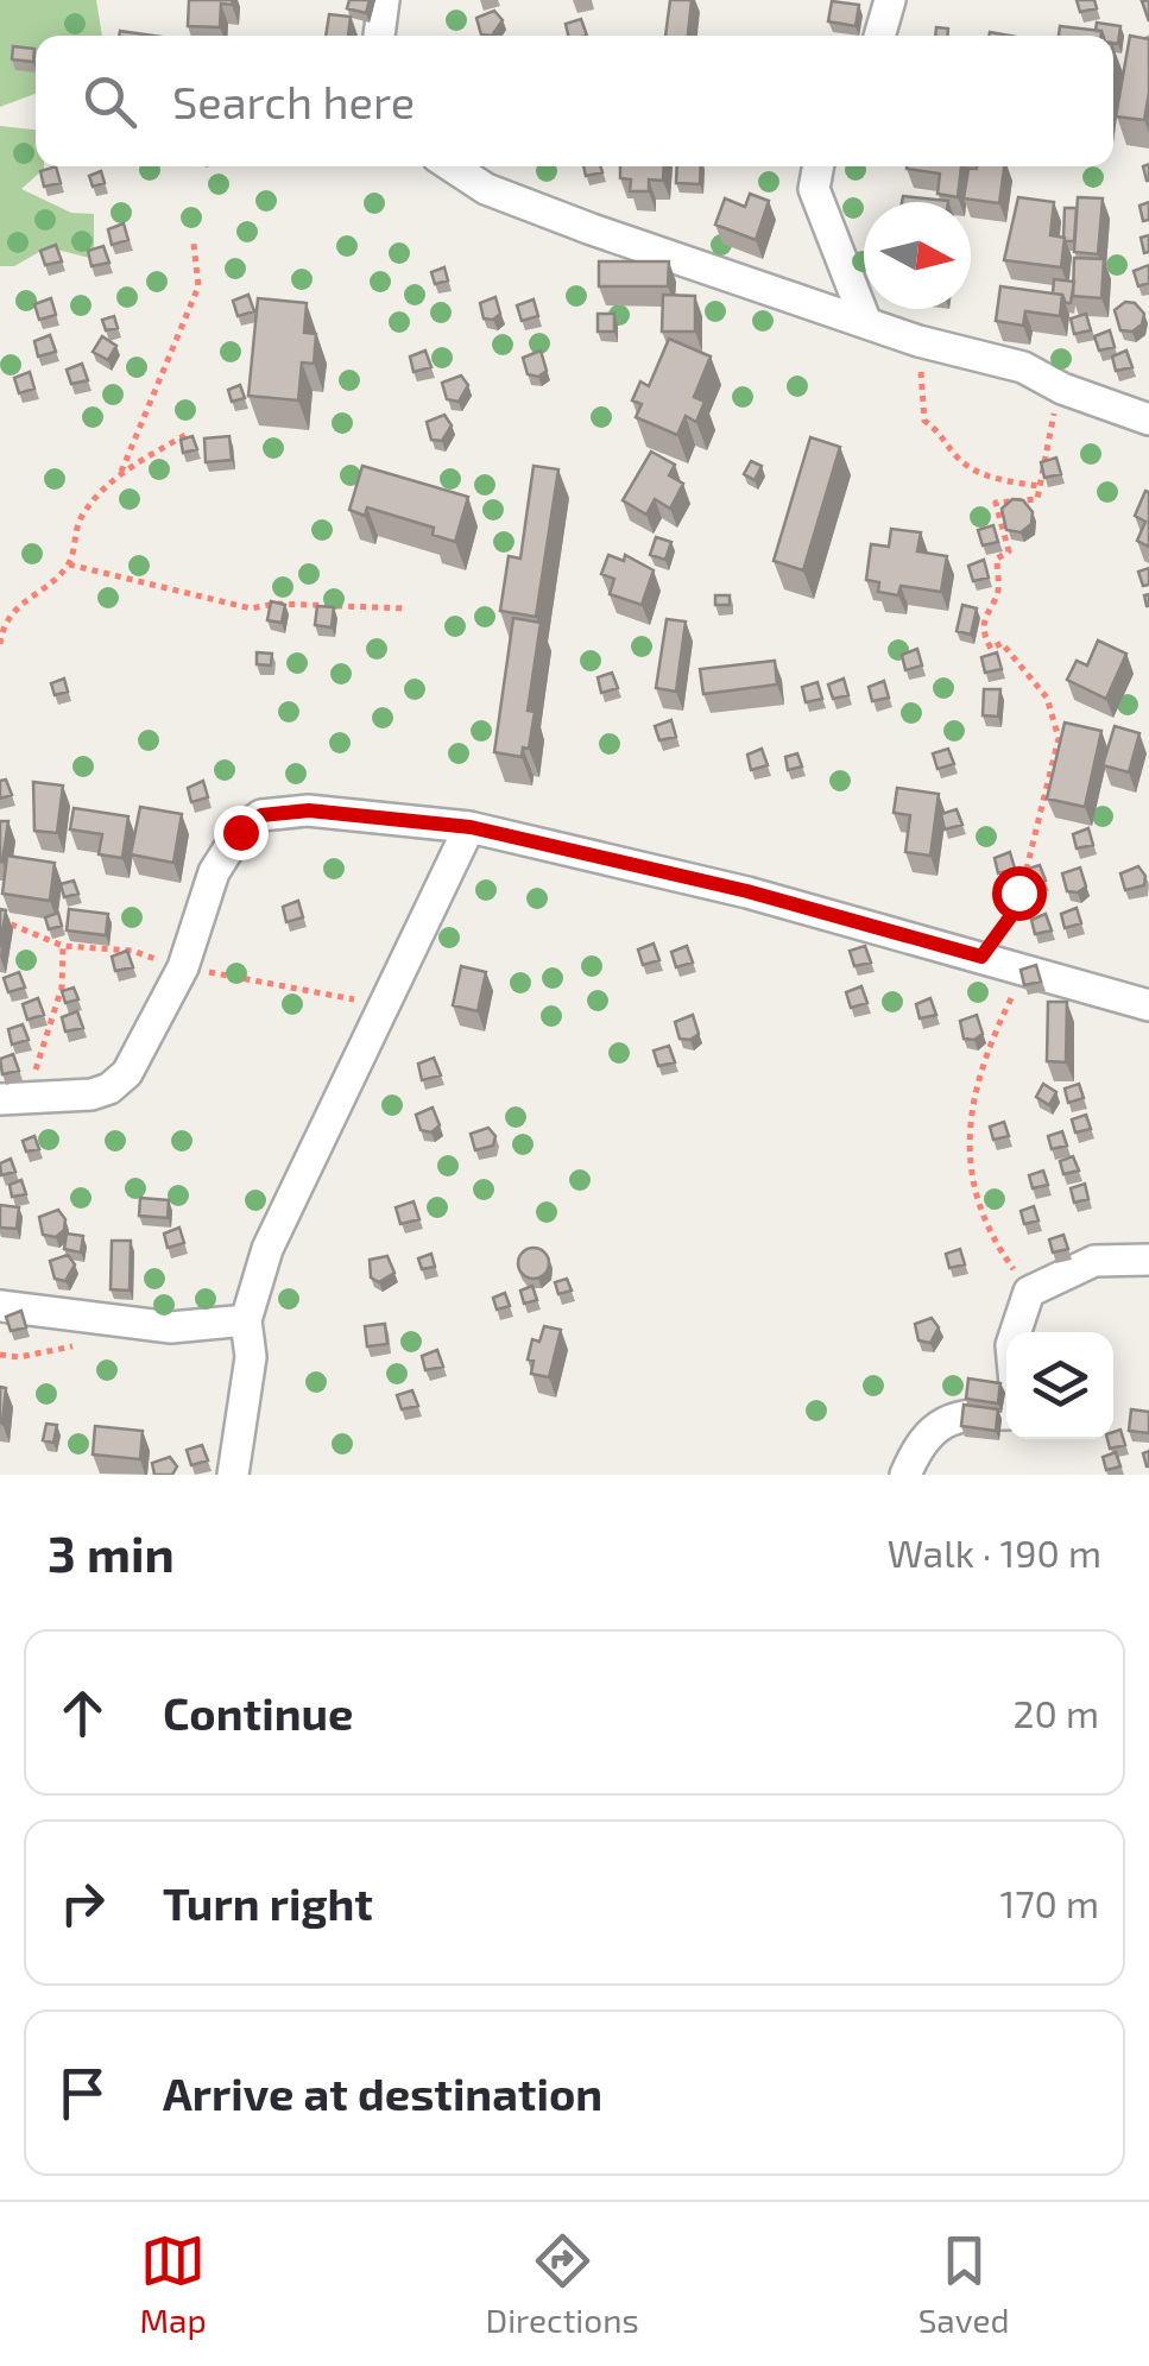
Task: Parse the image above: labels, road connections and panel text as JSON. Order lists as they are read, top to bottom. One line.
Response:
{"north":"right","page":{"search":"Search here","heading":["3 min","Walk · 190 m"],"list":[["Continue","20 m"],["Turn right","170 m"],"Arrive at destination"],"nav":["Map","Directions","Saved"]}}
